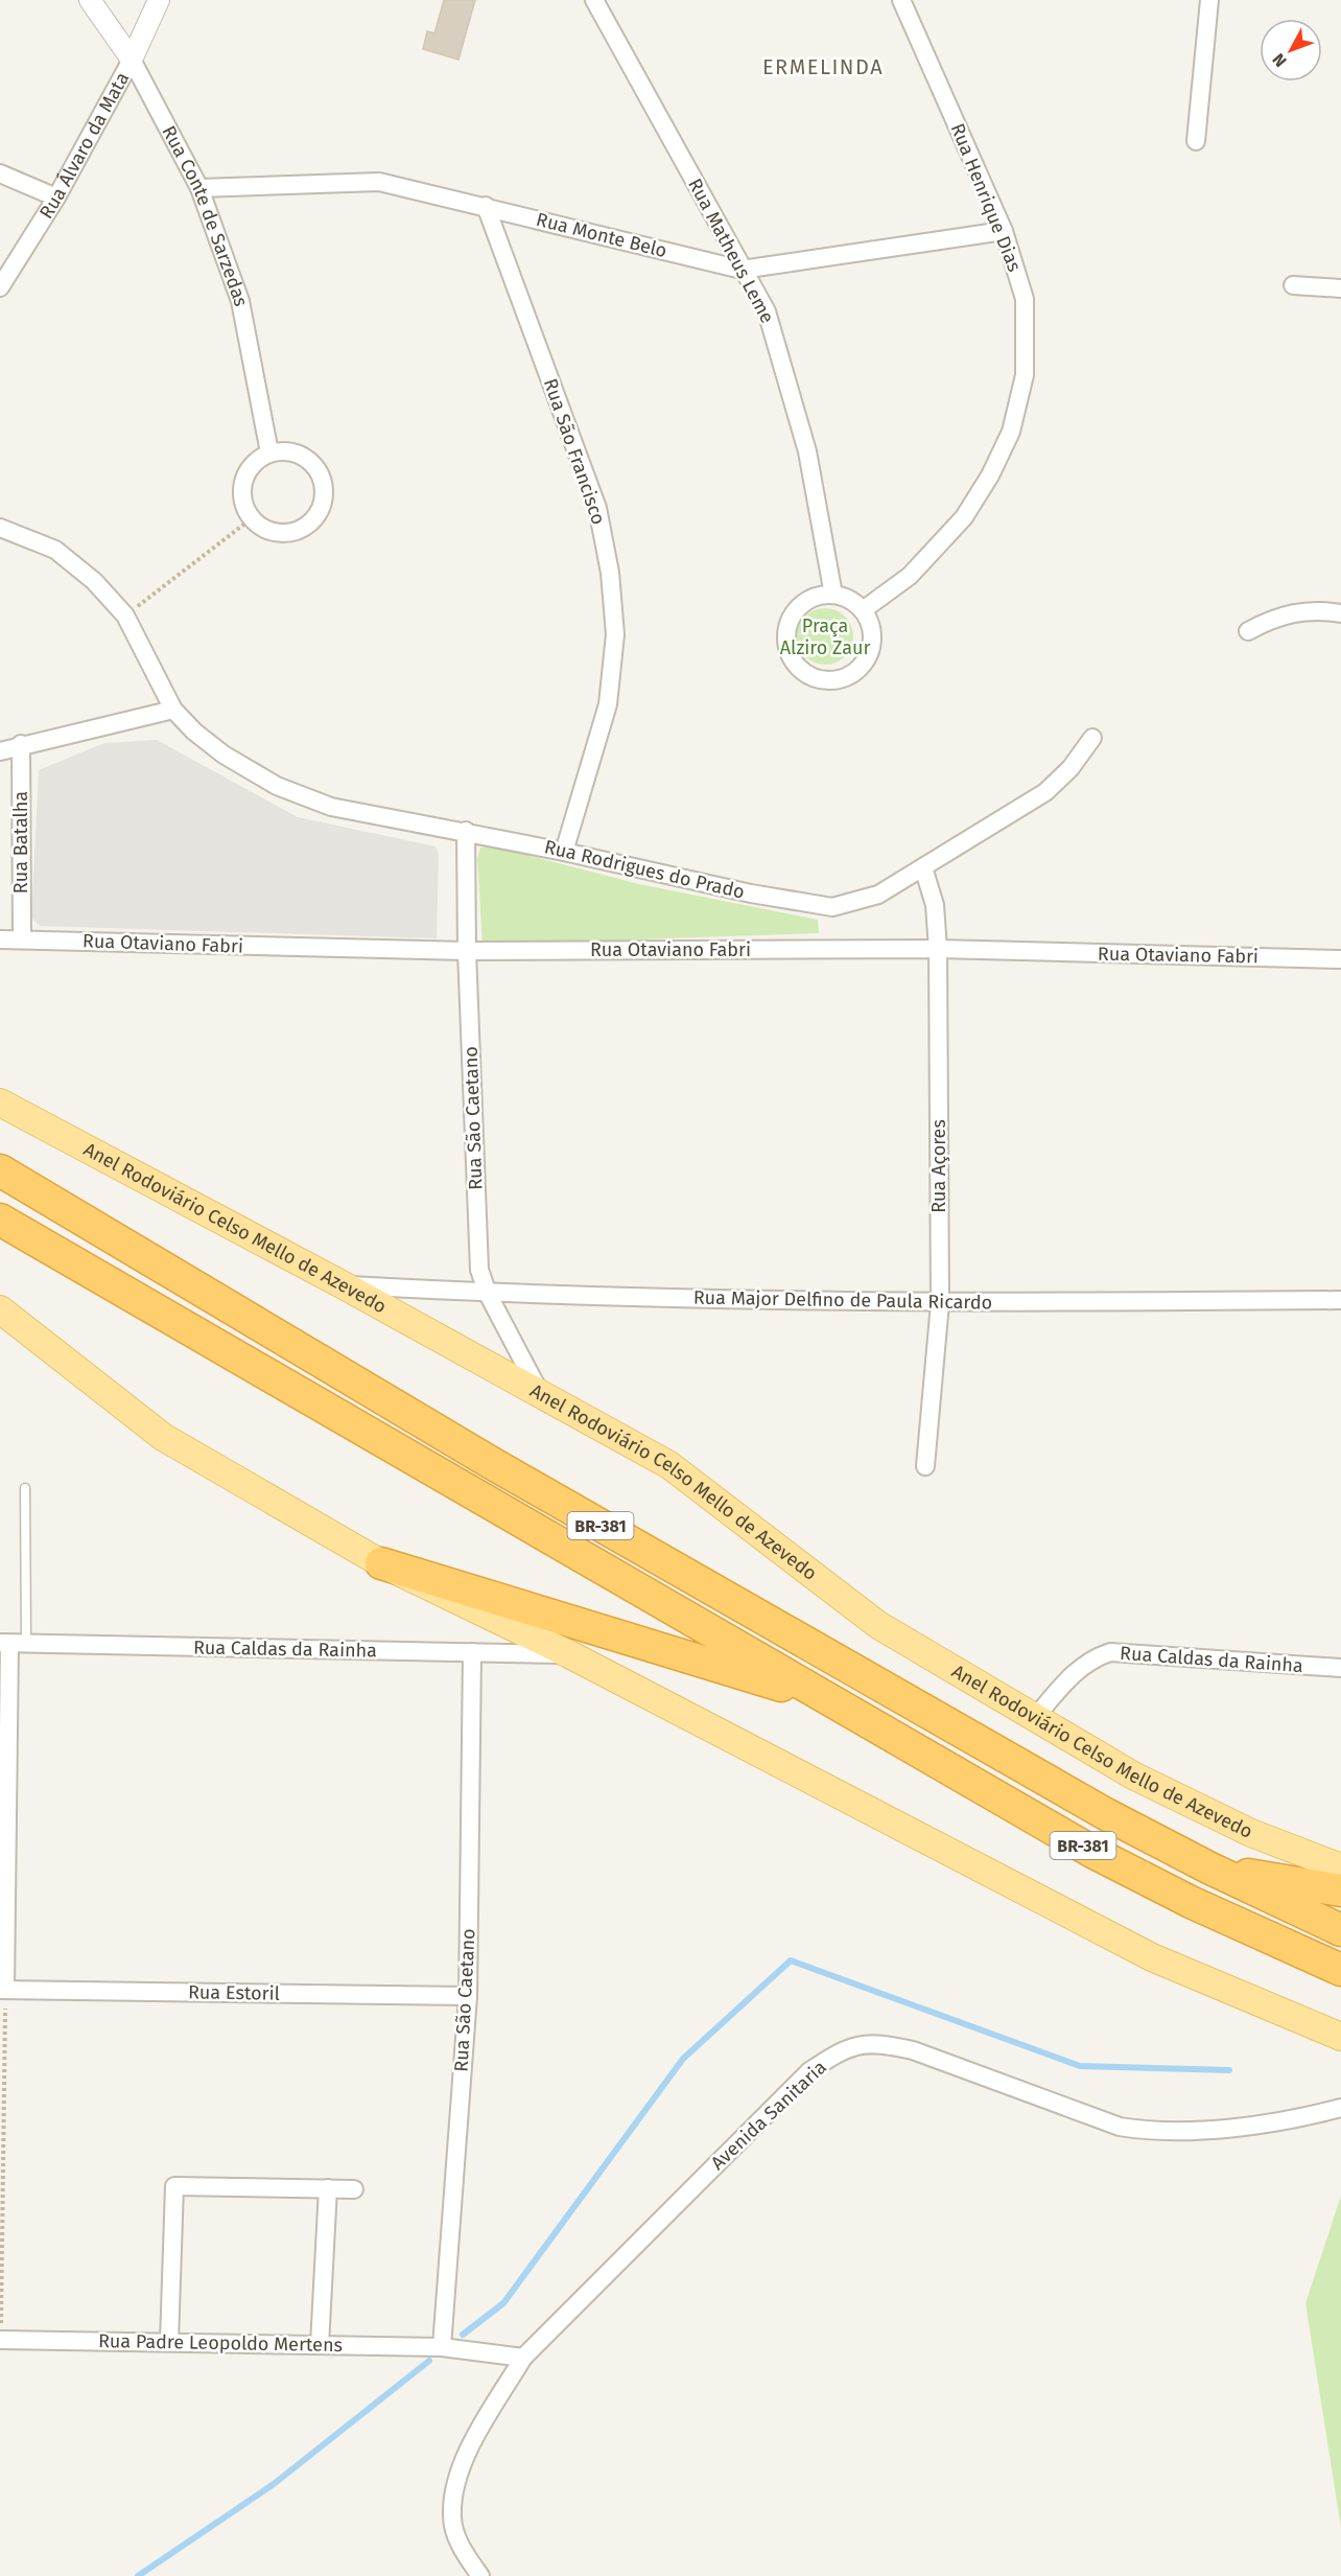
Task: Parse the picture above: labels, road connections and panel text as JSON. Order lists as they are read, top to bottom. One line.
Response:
{"streets":{"highway":["BR-381"],"main road":["Anel Rodoviário Celso Mello de Azevedo"],"street":["Rua Álvaro da Mata","Rua Henrique Dias","Rua Conte de Sarzedas","Rua Monte Belo","Rua Matheus Leme","Rua São Francisco","Rua Batalha","Rua Rodrigues do Prado","Rua Otaviano Fabri","Rua São Caetano","Rua Açores","Rua Major Delfino de Paula Ricardo","Rua Caldas da Rainha","Rua Estoril","Avenida Sanitaria","Rua Padre Leopoldo Mertens"]},"crossings":[["Rua Álvaro da Mata","Rua Conte de Sarzedas"],["Rua Henrique Dias","Rua Monte Belo"],["Rua Henrique Dias","Rua Matheus Leme"],["Rua Conte de Sarzedas","Rua Monte Belo"],["Rua Monte Belo","Rua Matheus Leme"],["Rua Monte Belo","Rua São Francisco"],["Rua São Francisco","Rua Rodrigues do Prado"],["Rua Batalha","Rua Otaviano Fabri"],["Rua Rodrigues do Prado","Rua São Caetano"],["Rua Rodrigues do Prado","Rua Açores"],["Rua Otaviano Fabri","Rua São Caetano"],["Rua Otaviano Fabri","Rua Açores"],["Rua São Caetano","Anel Rodoviário Celso Mello de Azevedo"],["Rua São Caetano","Rua Major Delfino de Paula Ricardo"],["Rua São Caetano","Rua Caldas da Rainha"],["Rua São Caetano","Rua Estoril"],["Rua São Caetano","Rua Padre Leopoldo Mertens"],["Rua Açores","Rua Major Delfino de Paula Ricardo"],["Anel Rodoviário Celso Mello de Azevedo","Rua Major Delfino de Paula Ricardo"],["Anel Rodoviário Celso Mello de Azevedo","Rua Caldas da Rainha"]],"districts":["ERMELINDA"],"parks":["Praça Alziro Zaur"],"north":"bottom left"}
